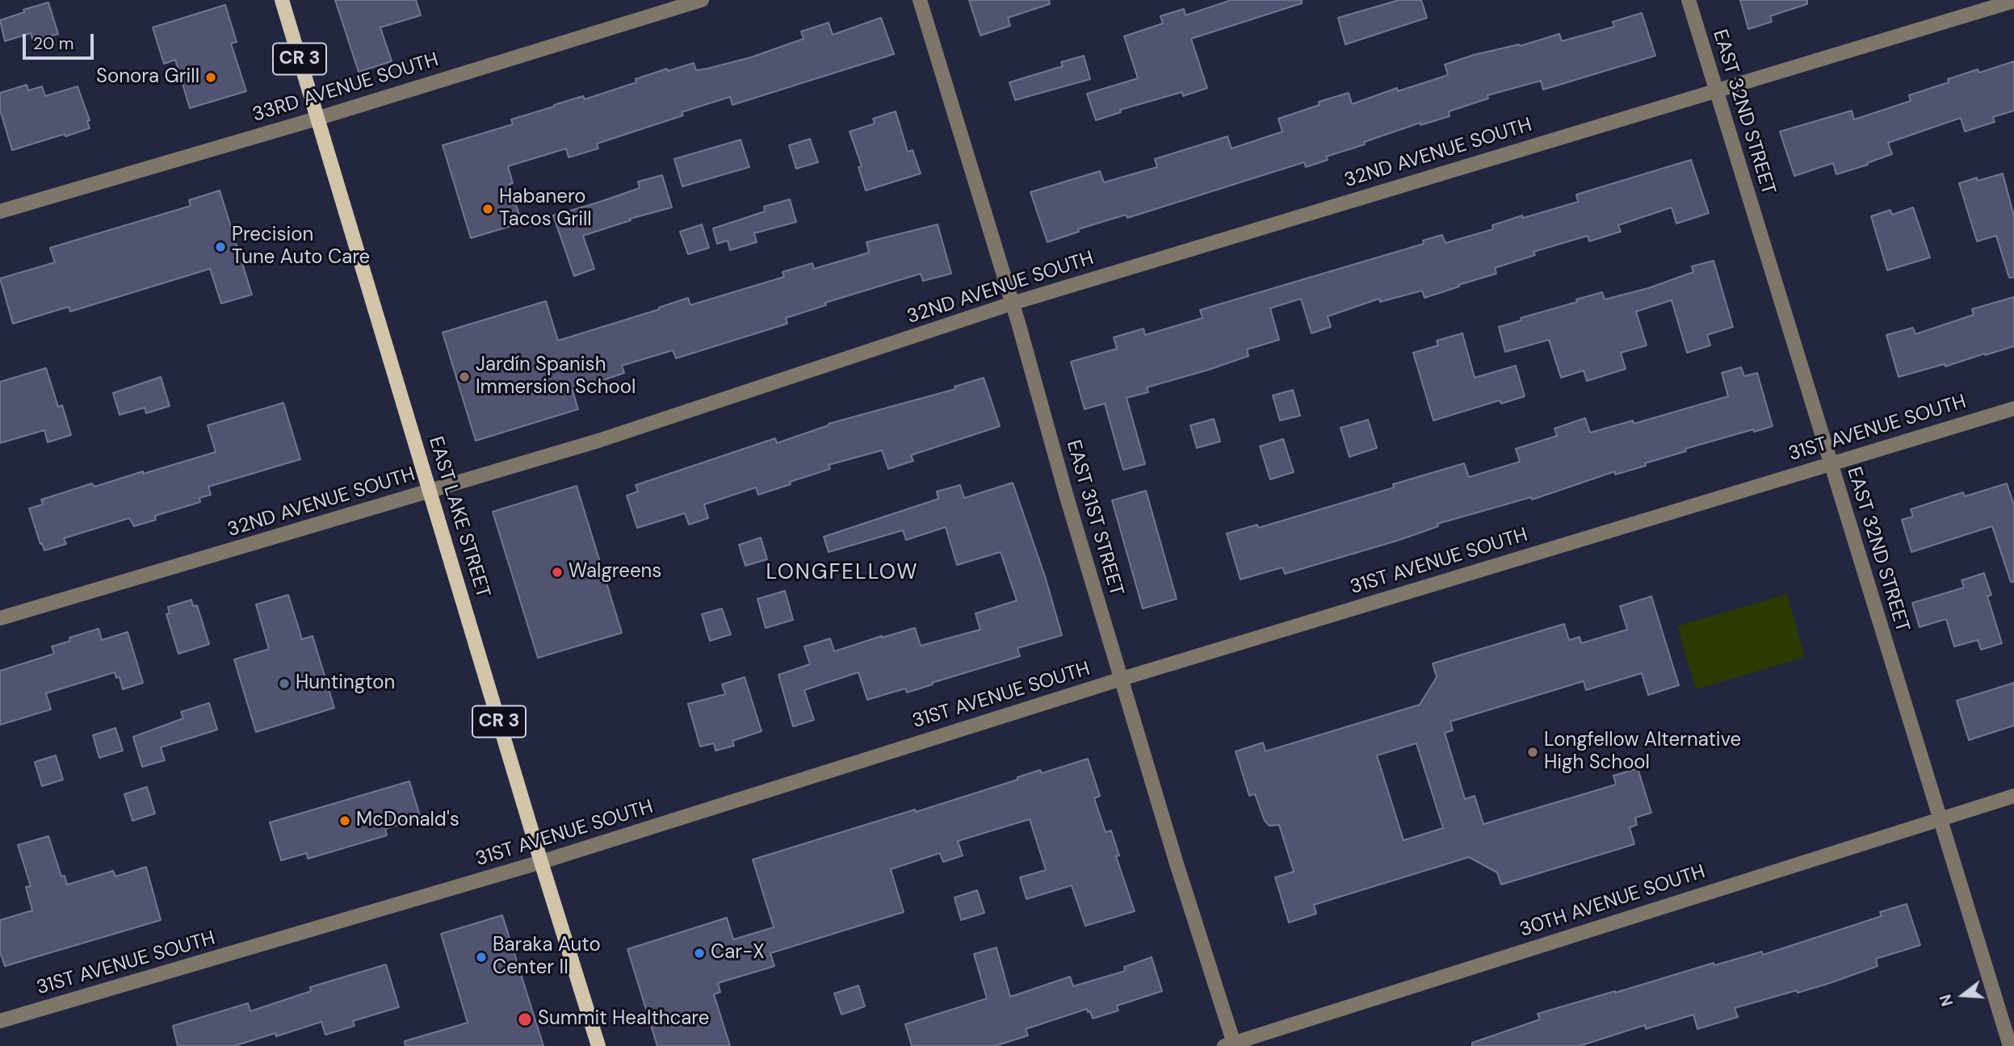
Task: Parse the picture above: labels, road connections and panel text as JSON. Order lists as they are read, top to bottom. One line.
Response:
{"streets":{"main road":["CR 3","EAST LAKE STREET"],"street":["33RD AVENUE SOUTH","EAST 32ND STREET","32ND AVENUE SOUTH","31ST AVENUE SOUTH","EAST 31ST STREET","30TH AVENUE SOUTH"]},"crossings":[["33RD AVENUE SOUTH","EAST LAKE STREET"],["EAST 32ND STREET","32ND AVENUE SOUTH"],["EAST 32ND STREET","31ST AVENUE SOUTH"],["EAST 32ND STREET","30TH AVENUE SOUTH"],["32ND AVENUE SOUTH","EAST LAKE STREET"],["32ND AVENUE SOUTH","EAST 31ST STREET"],["31ST AVENUE SOUTH","EAST LAKE STREET"],["31ST AVENUE SOUTH","EAST 31ST STREET"],["EAST 31ST STREET","30TH AVENUE SOUTH"]],"districts":["LONGFELLOW"],"places":["Sonora Grill","Habanero Tacos Grill","Precision Tune Auto Care","Jardín Spanish Immersion School","Walgreens","Huntington","Longfellow Alternative High School","McDonald's","Car-X","Baraka Auto Center II","Summit Healthcare"],"scale_bar":"20 m","north":"left"}
